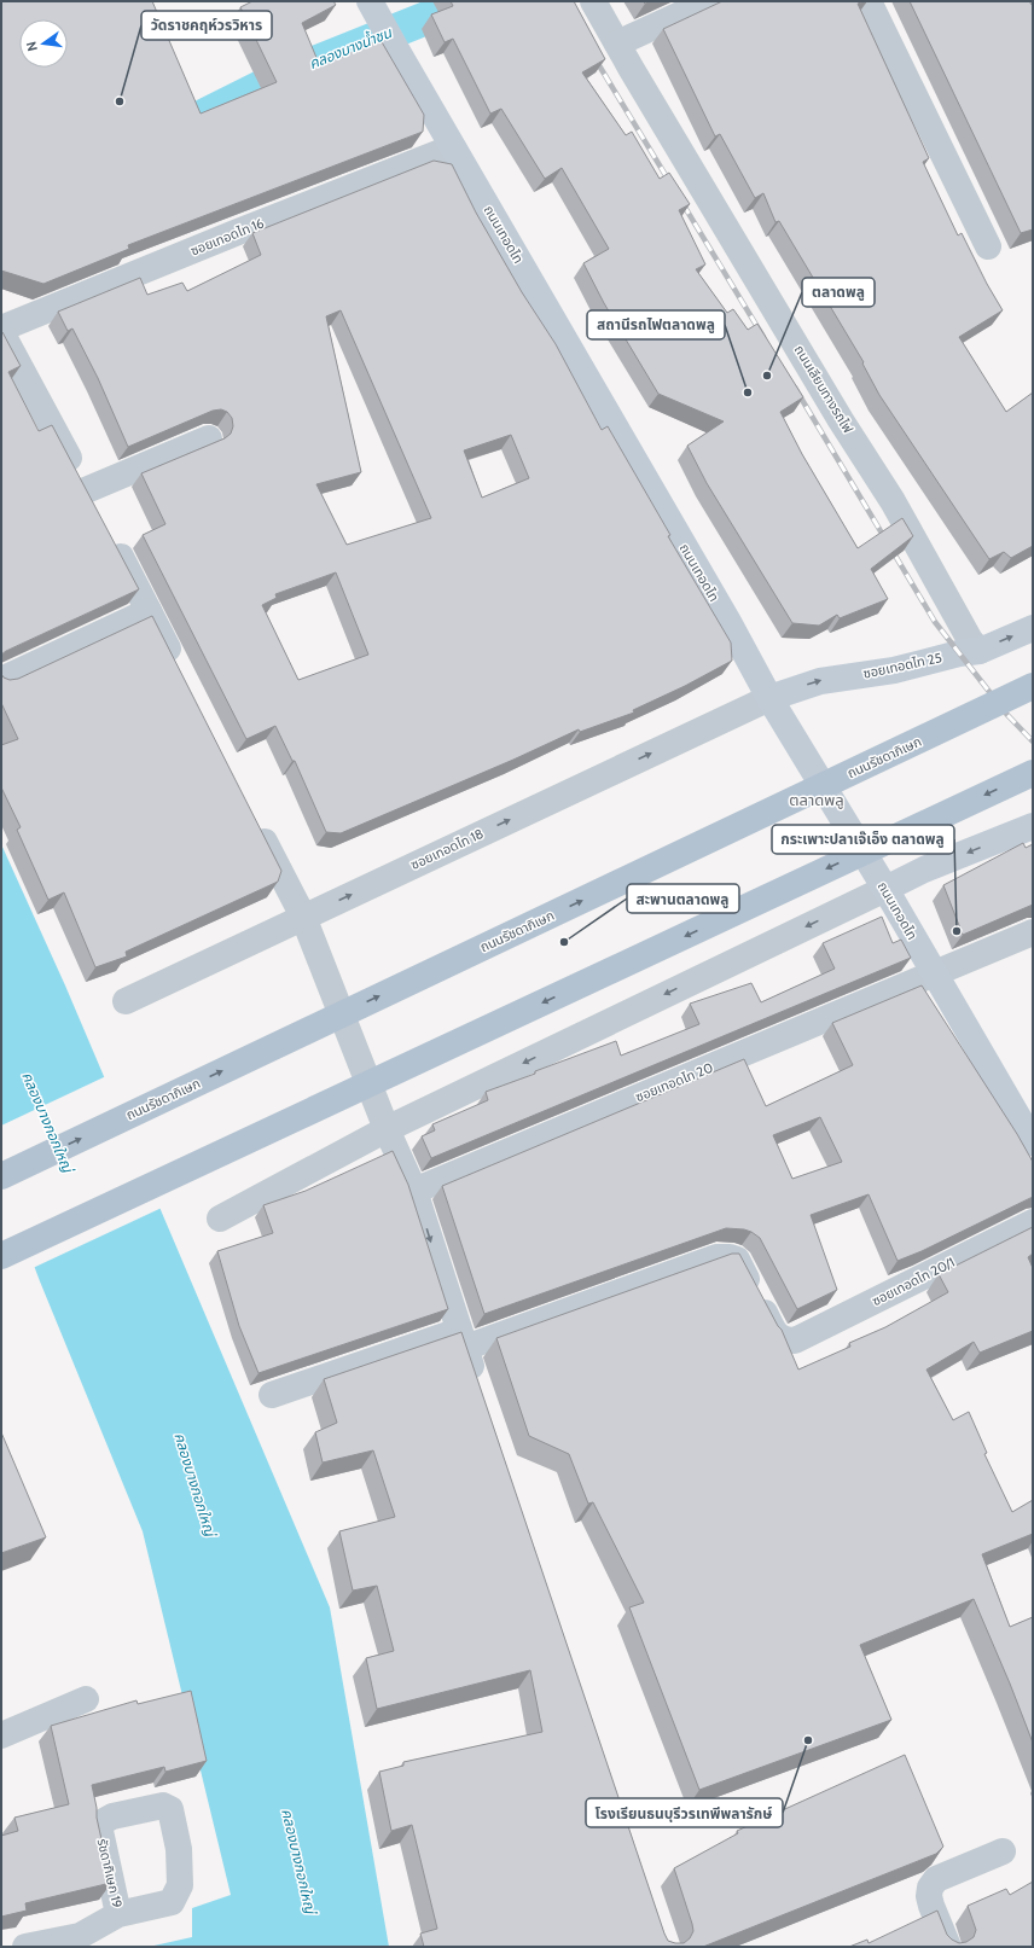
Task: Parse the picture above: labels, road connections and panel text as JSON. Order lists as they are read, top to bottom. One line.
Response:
{"streets":{"main road":["ถนนเทอดไท","ซอยเทอดไท 25","ถนนรัชดาภิเษก"],"street":["ซอยเทอดไท 16","ถนนเลียบทางรถไฟ","ซอยเทอดไท 18","ซอยเทอดไท 20","ซอยเทอดไท 20/1","รัชดาภิเษก 19"]},"crossings":[["ถนนเทอดไท","ซอยเทอดไท 16"],["ถนนเทอดไท","ซอยเทอดไท 25"],["ถนนเทอดไท","ซอยเทอดไท 18"],["ถนนเทอดไท","ซอยเทอดไท 20"],["ถนนเลียบทางรถไฟ","ซอยเทอดไท 25"],["ซอยเทอดไท 25","ซอยเทอดไท 18"]],"districts":["ตลาดพลู"],"water":["คลองบางน้ำชน","คลองบางกอกใหญ่"],"places":["วัดราชคฤห์วรวิหาร","ตลาดพลู","สถานีรถไฟตลาดพลู","กระเพาะปลาเจ๊เอ็ง ตลาดพลู","สะพานตลาดพลู","โรงเรียนธนบุรีวรเทพีพลารักษ์"],"north":"left"}
